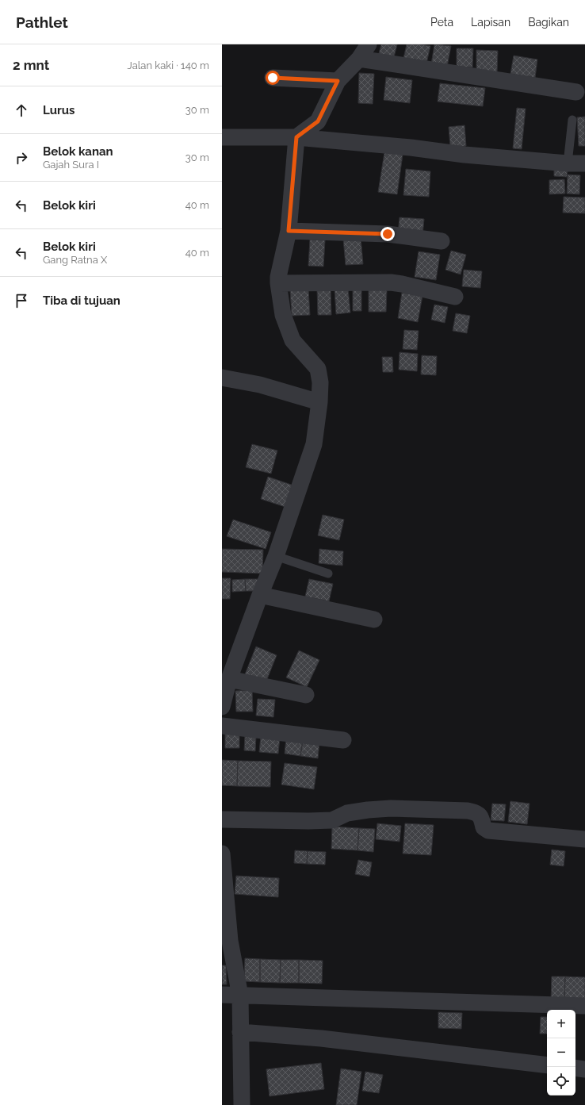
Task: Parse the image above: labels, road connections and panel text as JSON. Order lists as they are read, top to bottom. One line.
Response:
{"page":{"header":"Pathlet","nav":["Peta","Lapisan","Bagikan"],"heading":["2 mnt","Jalan kaki · 140 m"],"list":[["Lurus","30 m"],["Belok kanan","Gajah Sura I","30 m"],["Belok kiri","40 m"],["Belok kiri","Gang Ratna X","40 m"],"Tiba di tujuan"],"map_buttons":["+","−"]}}
